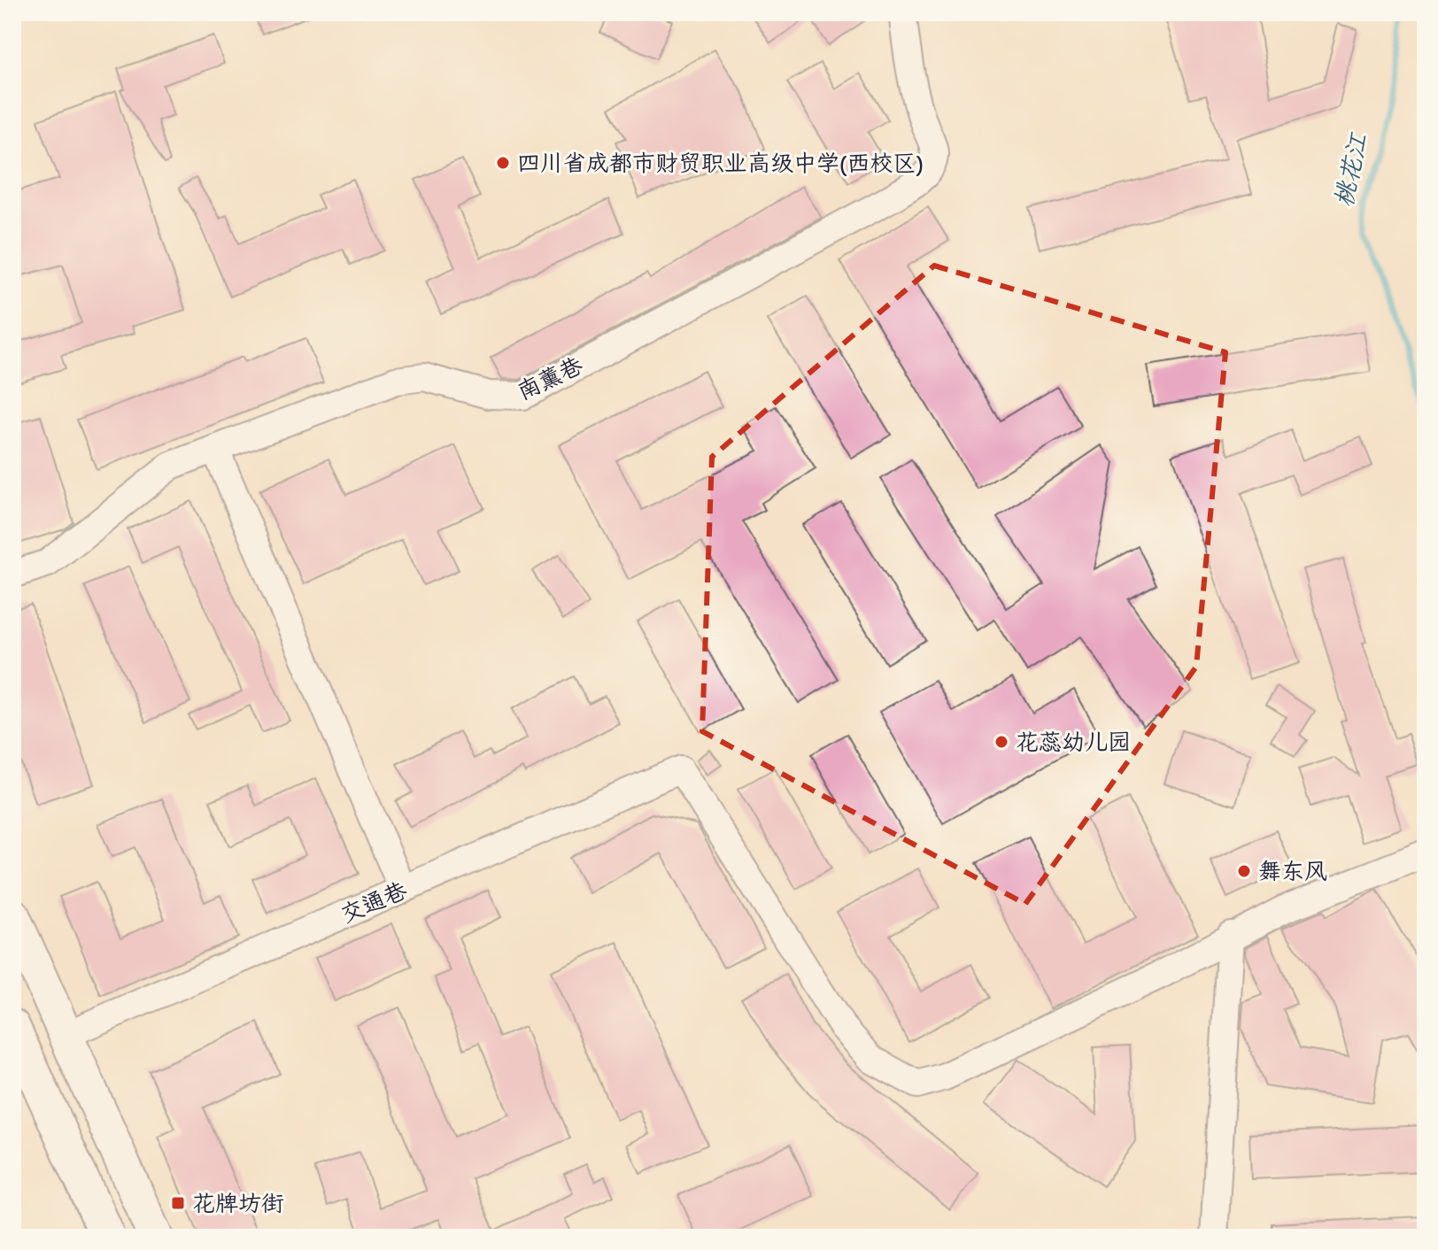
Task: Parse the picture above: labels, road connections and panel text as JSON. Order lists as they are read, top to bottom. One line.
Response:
{"streets":{"street":["南薰巷","交通巷"]},"water":["桃花江"],"places":{"other":["四川省成都市财贸职业高级中学(西校区)","花蕊幼儿园","舞东风"],"transit":["花牌坊街"]}}
